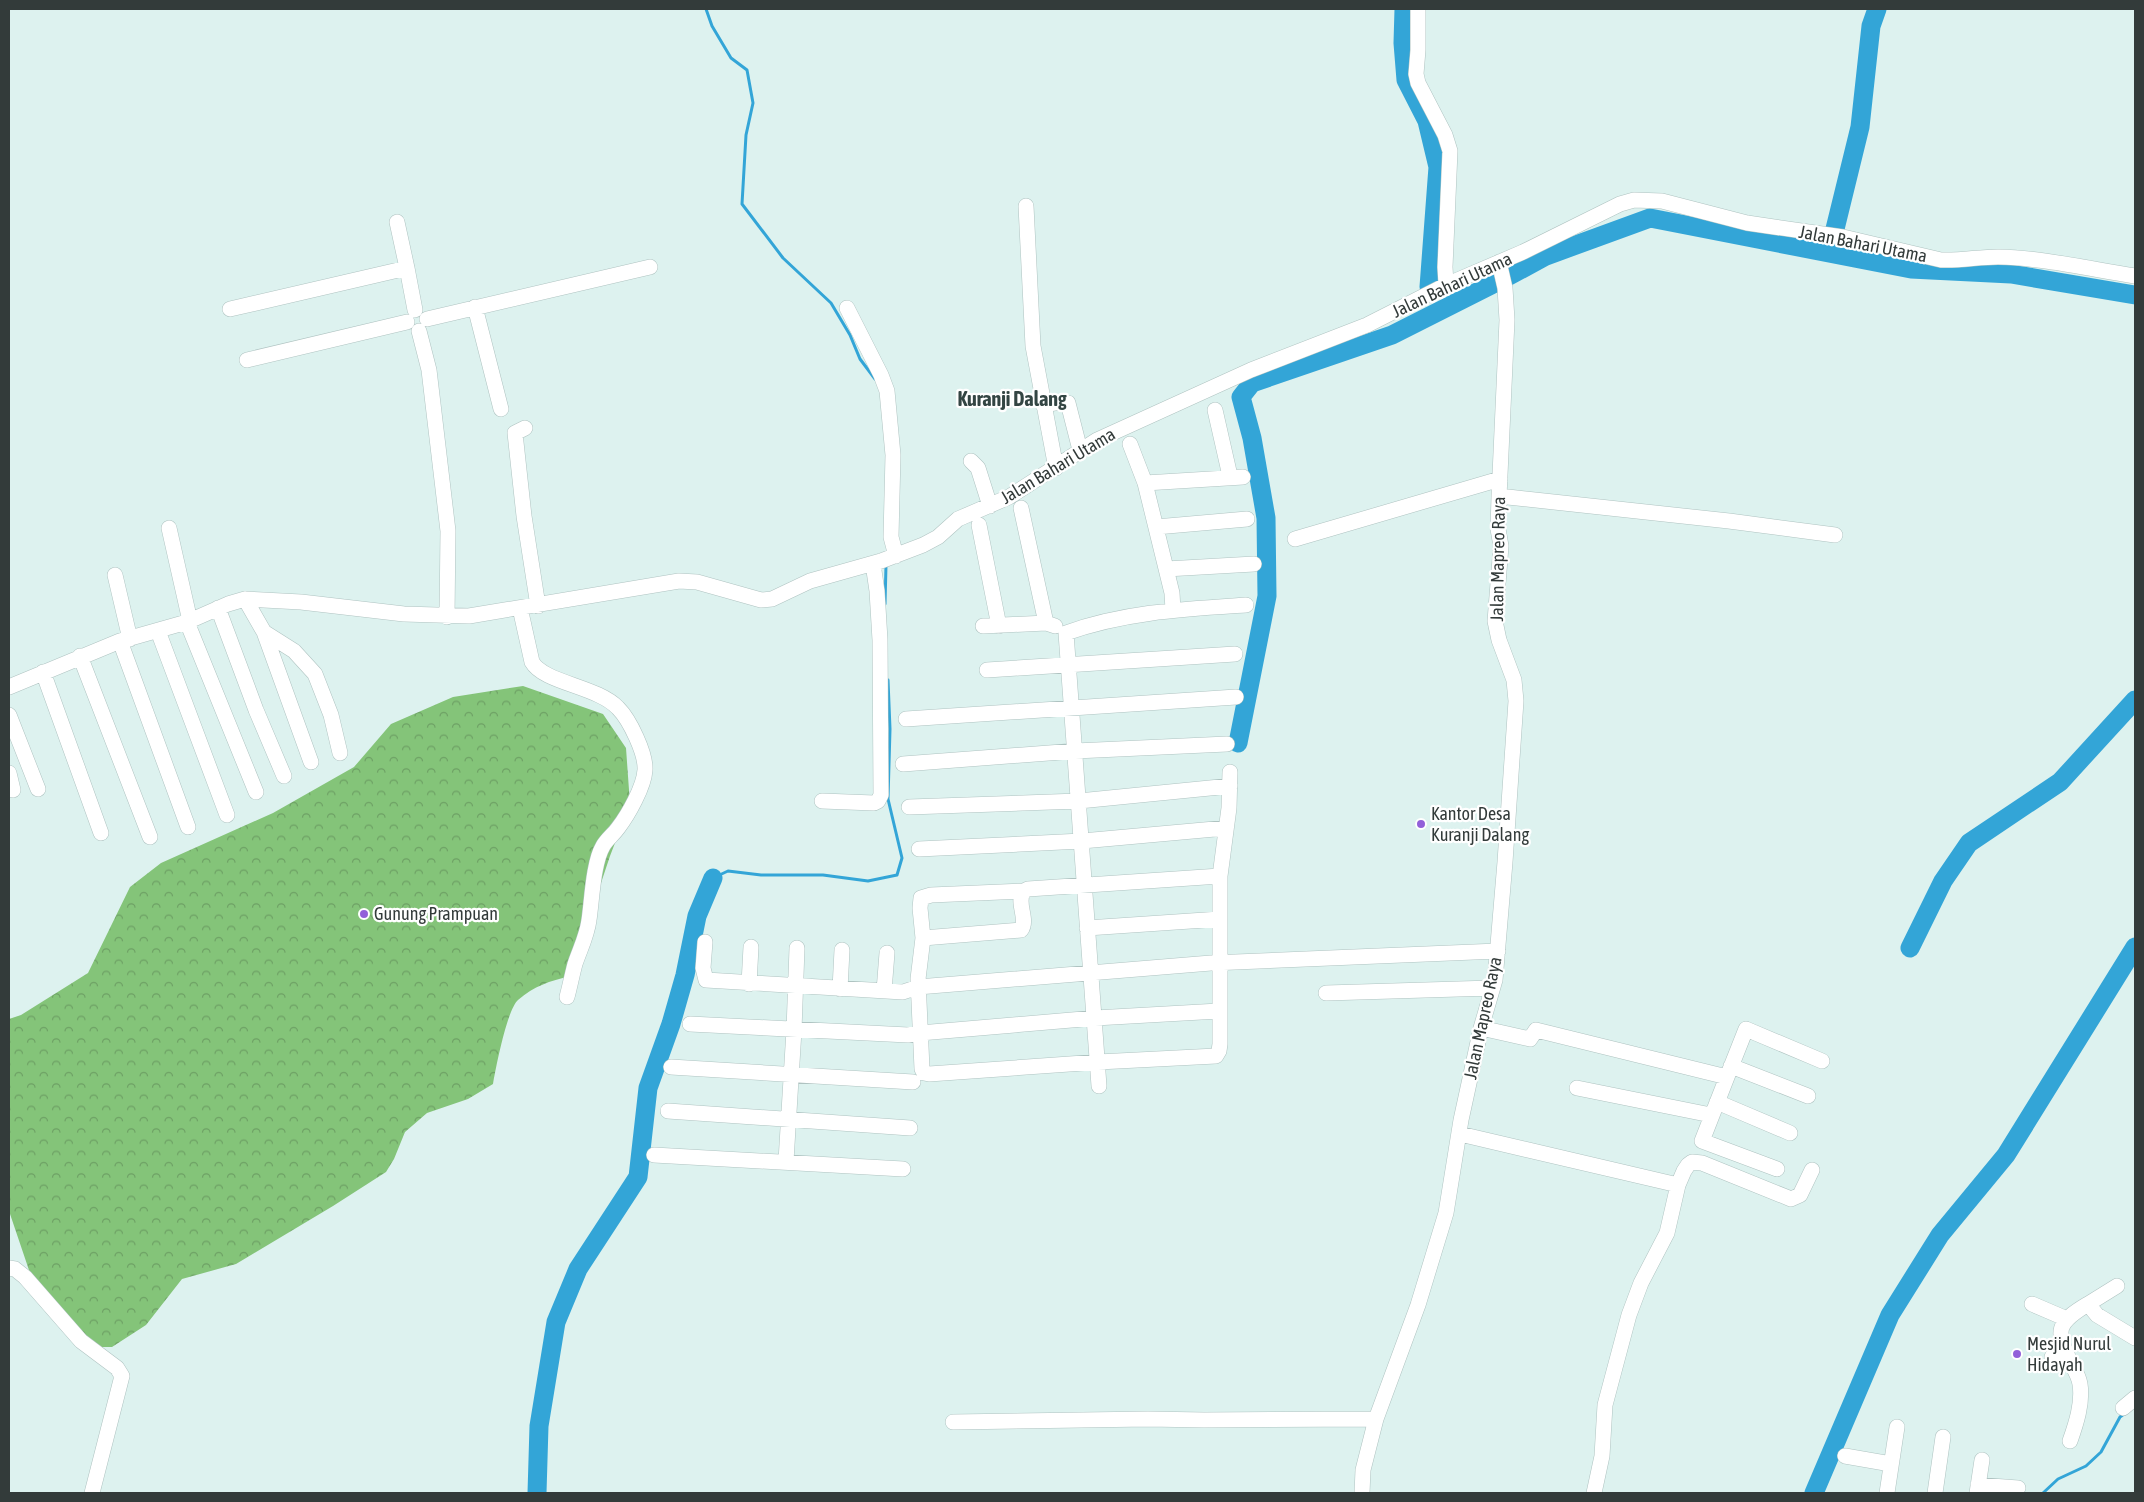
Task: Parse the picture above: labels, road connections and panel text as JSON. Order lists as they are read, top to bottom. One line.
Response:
{"streets":{"street":["Jalan Bahari Utama","Jalan Mapreo Raya"]},"crossings":[["Jalan Bahari Utama","Jalan Mapreo Raya"]],"districts":["Kuranji Dalang"],"places":["Kantor Desa Kuranji Dalang","Gunung Prampuan","Mesjid Nurul Hidayah"]}
